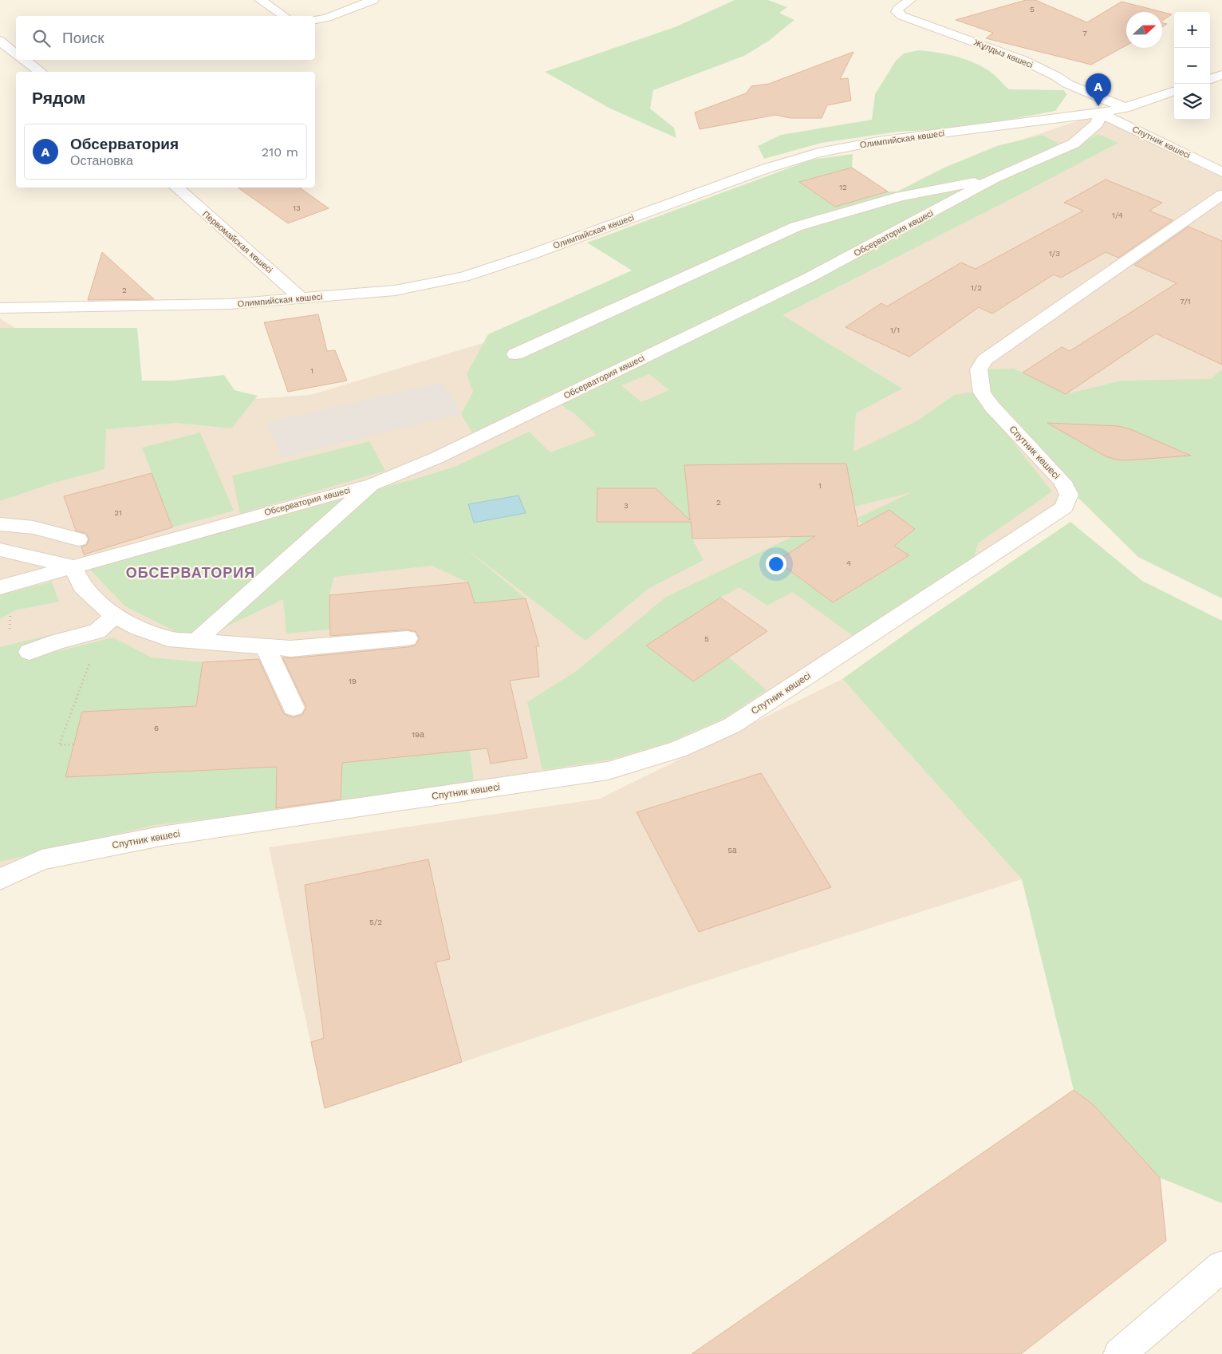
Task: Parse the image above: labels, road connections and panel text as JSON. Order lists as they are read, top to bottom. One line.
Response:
{"streets":{"street":["Жұлдыз көшесі","Олимпийская көшесі","Спутник көшесі","Обсерватория көшесі","Первомайская көшесі"]},"crossings":[["Жұлдыз көшесі","Олимпийская көшесі"],["Олимпийская көшесі","Спутник көшесі"],["Олимпийская көшесі","Обсерватория көшесі"],["Олимпийская көшесі","Первомайская көшесі"],["Спутник көшесі","Обсерватория көшесі"]],"districts":["ОБСЕРВАТОРИЯ"],"house_numbers":["5","7","12","13","1/4","1/3","1/2","2","7/1","1/1","1","1","2","3","21","4","5","19","6","19а","5а","5/2"],"north":"right","page":{"map_buttons":["+","−"],"search":"Поиск","heading":"Рядом","pins":"A","list":[{"mark":"A","name":"Обсерватория","note":"Остановка","value":"210 m"}]}}
